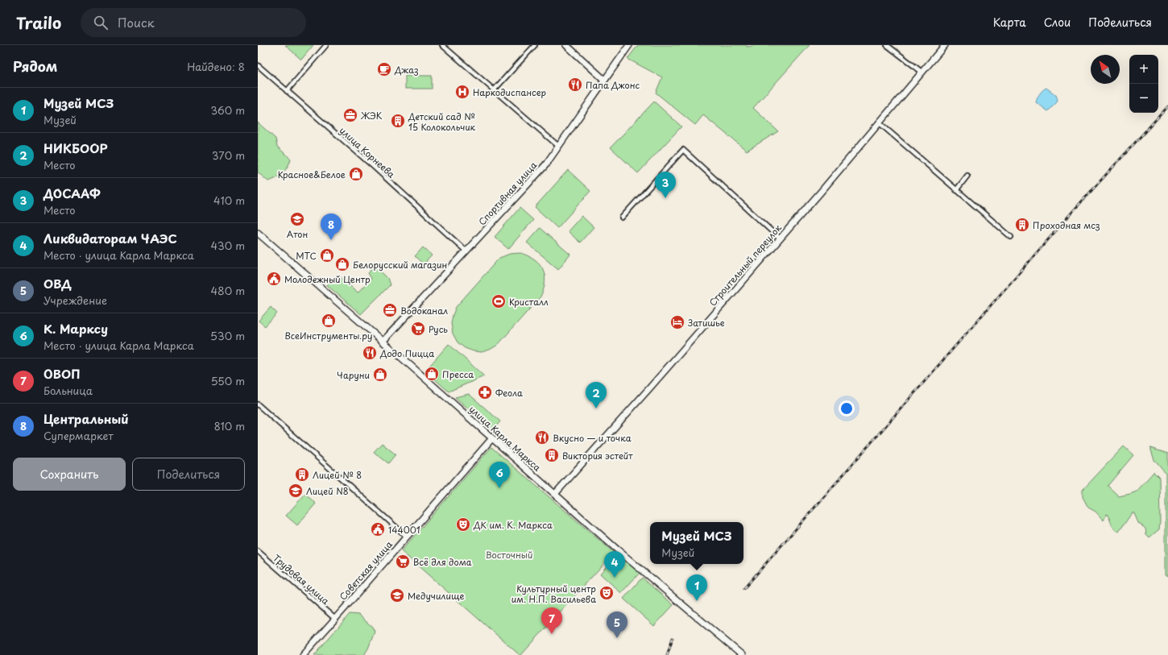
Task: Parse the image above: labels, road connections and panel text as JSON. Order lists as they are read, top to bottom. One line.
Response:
{"streets":{"street":["улица Корнеева","Спортивная улица","Строительный переулок","улица Карла Маркса","Советская улица","Трудовая улица"]},"crossings":[["улица Корнеева","Спортивная улица"],["Спортивная улица","улица Карла Маркса"],["Строительный переулок","улица Карла Маркса"],["улица Карла Маркса","Советская улица"],["Советская улица","Трудовая улица"]],"parks":["Восточный"],"places":{"cafe":["Джаз"],"restaurant":["Папа Джонс","Додо Пицца","Вкусно — и точка"],"hospital":["Наркодиспансер"],"office":["ЖЭК","Водоканал"],"building":["Детский сад № 15 Колокольчик","Проходная мсз","Виктория эстейт","Лицей № 8"],"shop":["Красное&Белое","МТС","Белорусский магазин","ВсеИнструменты.ру","Пресса","Чаруни"],"school or university":["Атон","Лицей N8","Медучилище"],"public building":["Молодежный Центр","144001"],"sports":["Кристалл"],"hotel":["Затишье"],"supermarket":["Русь","Всё для дома"],"pharmacy":["Феола"],"theatre":["ДК им. К. Маркса","Культурный центр им. Н.П. Васильева"]},"north":"top left","page":{"header":"Trailo","search":"Поиск","nav":["Карта","Слои","Поделиться"],"heading":["Рядом","Найдено: 8"],"map_buttons":["+","−"],"list":[{"mark":"1","name":"Музей МСЗ","note":"Музей","value":"360 m"},{"mark":"2","name":"НИКБООР","note":"Место","value":"370 m"},{"mark":"3","name":"ДОСААФ","note":"Место","value":"410 m"},{"mark":"4","name":"Ликвидаторам ЧАЭС","note":"Место · улица Карла Маркса","value":"430 m"},{"mark":"5","name":"ОВД","note":"Учреждение","value":"480 m"},{"mark":"6","name":"К. Марксу","note":"Место · улица Карла Маркса","value":"530 m"},{"mark":"7","name":"ОВОП","note":"Больница","value":"550 m"},{"mark":"8","name":"Центральный","note":"Супермаркет","value":"810 m"}],"pins":["3","8","2","6","4","1","7","5"],"buttons":["Сохранить","Поделиться"],"popup":["Музей МСЗ","Музей"]}}
